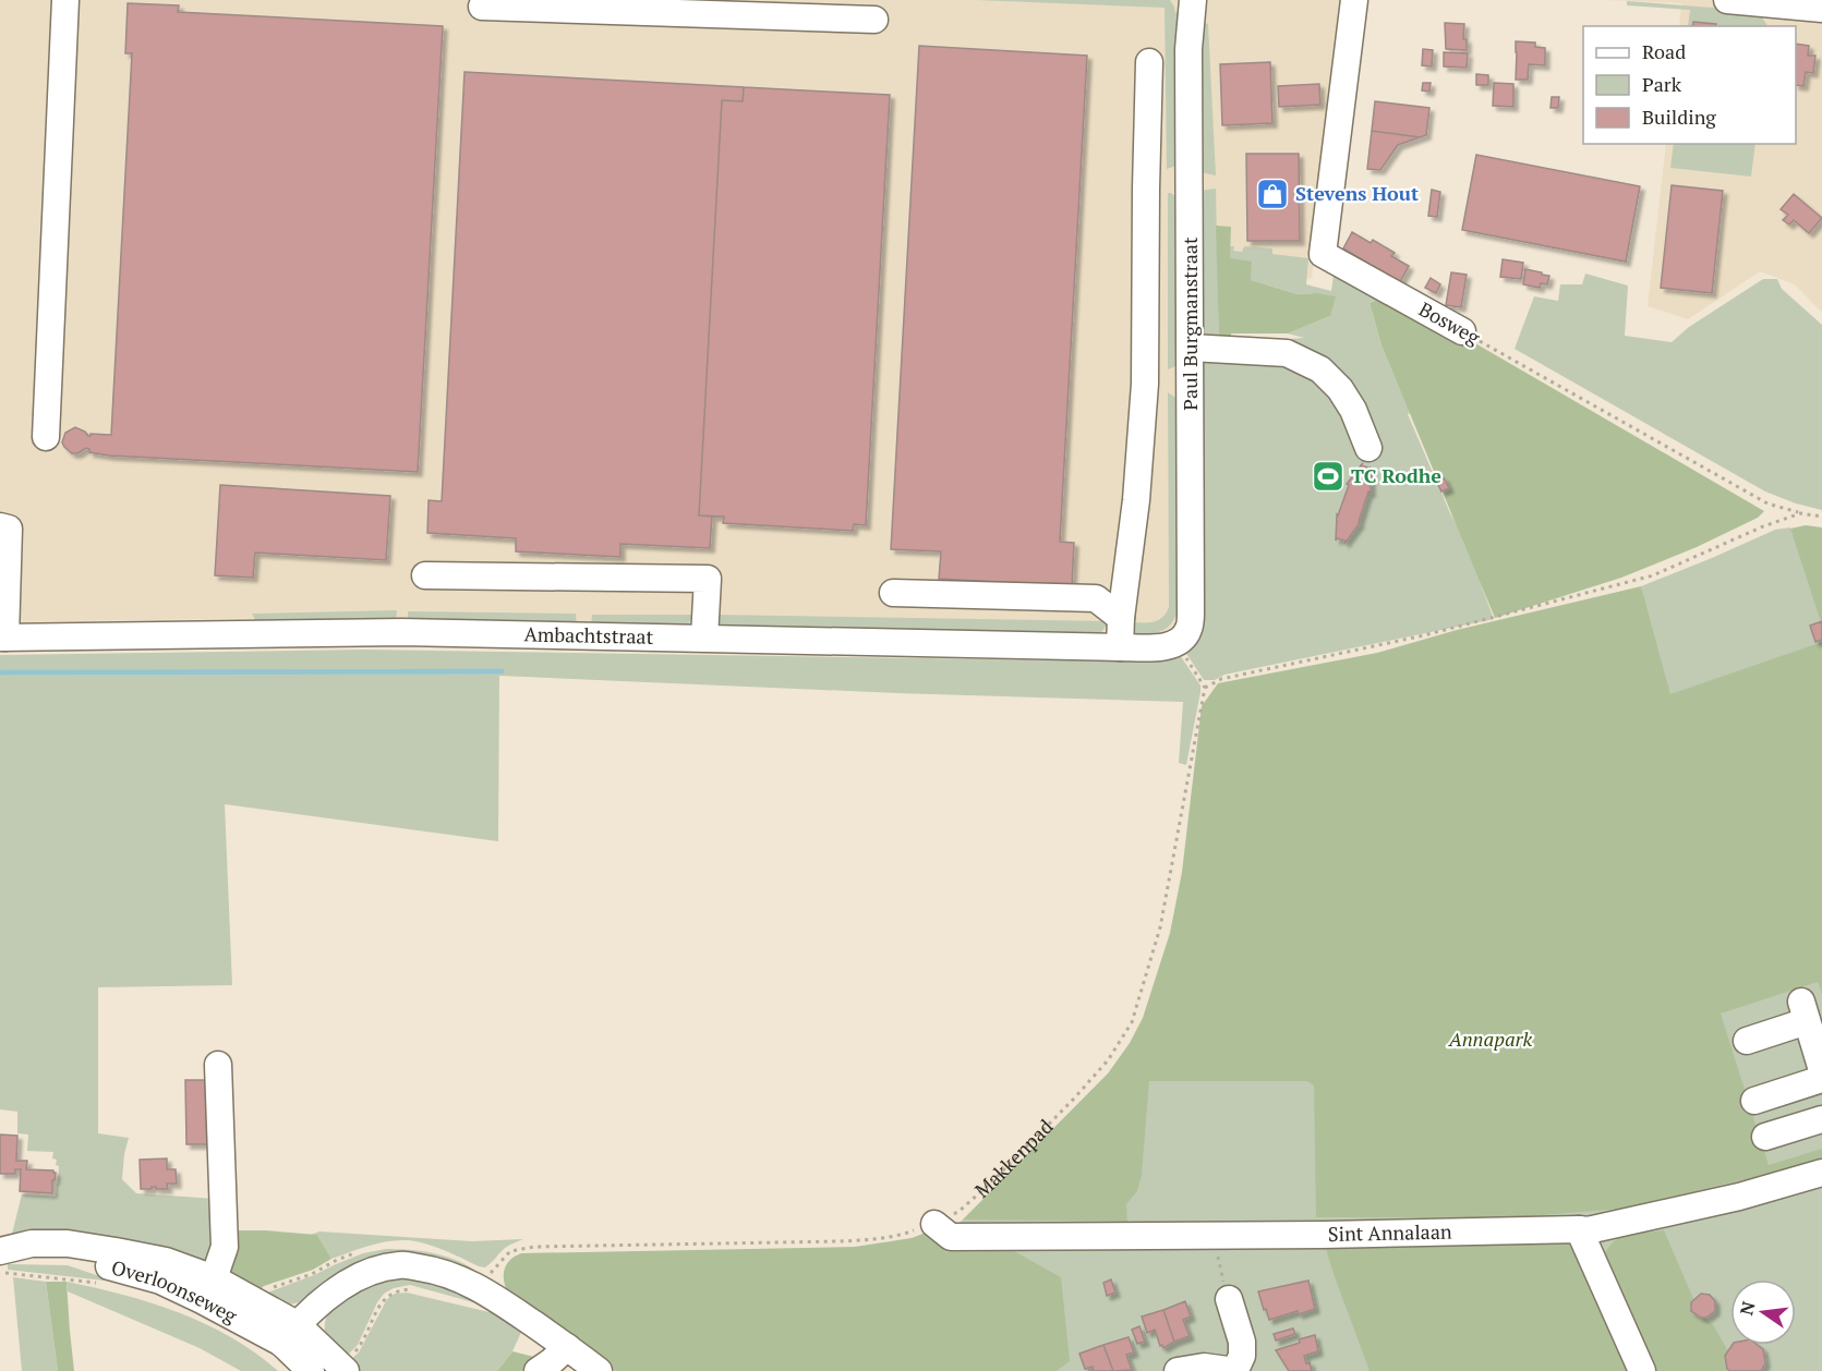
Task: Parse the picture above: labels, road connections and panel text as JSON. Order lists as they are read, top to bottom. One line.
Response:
{"streets":{"street":["Paul Burgmanstraat","Bosweg","Ambachtstraat","Sint Annalaan","Overloonseweg"],"path":["Makkenpad"]},"crossings":[["Paul Burgmanstraat","Ambachtstraat"],["Makkenpad","Sint Annalaan"]],"parks":["Annapark"],"places":{"shop":["Stevens Hout"],"sports":["TC Rodhe"]},"legend":["Road","Park","Building"],"north":"left"}
